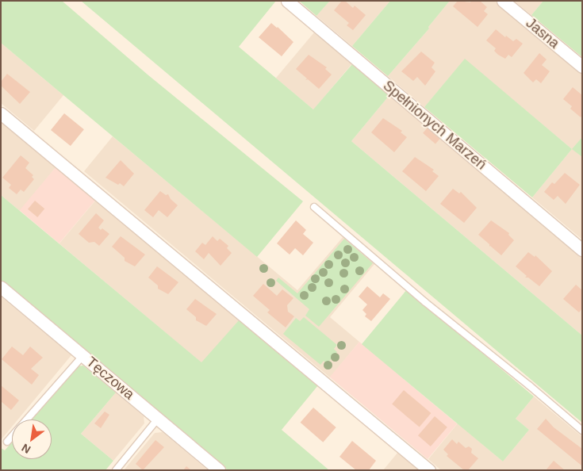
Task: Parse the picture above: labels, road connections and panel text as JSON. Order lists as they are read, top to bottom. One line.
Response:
{"streets":{"street":["Jasna","Spełnionych Marzeń","Tęczowa"]},"north":"bottom left"}
